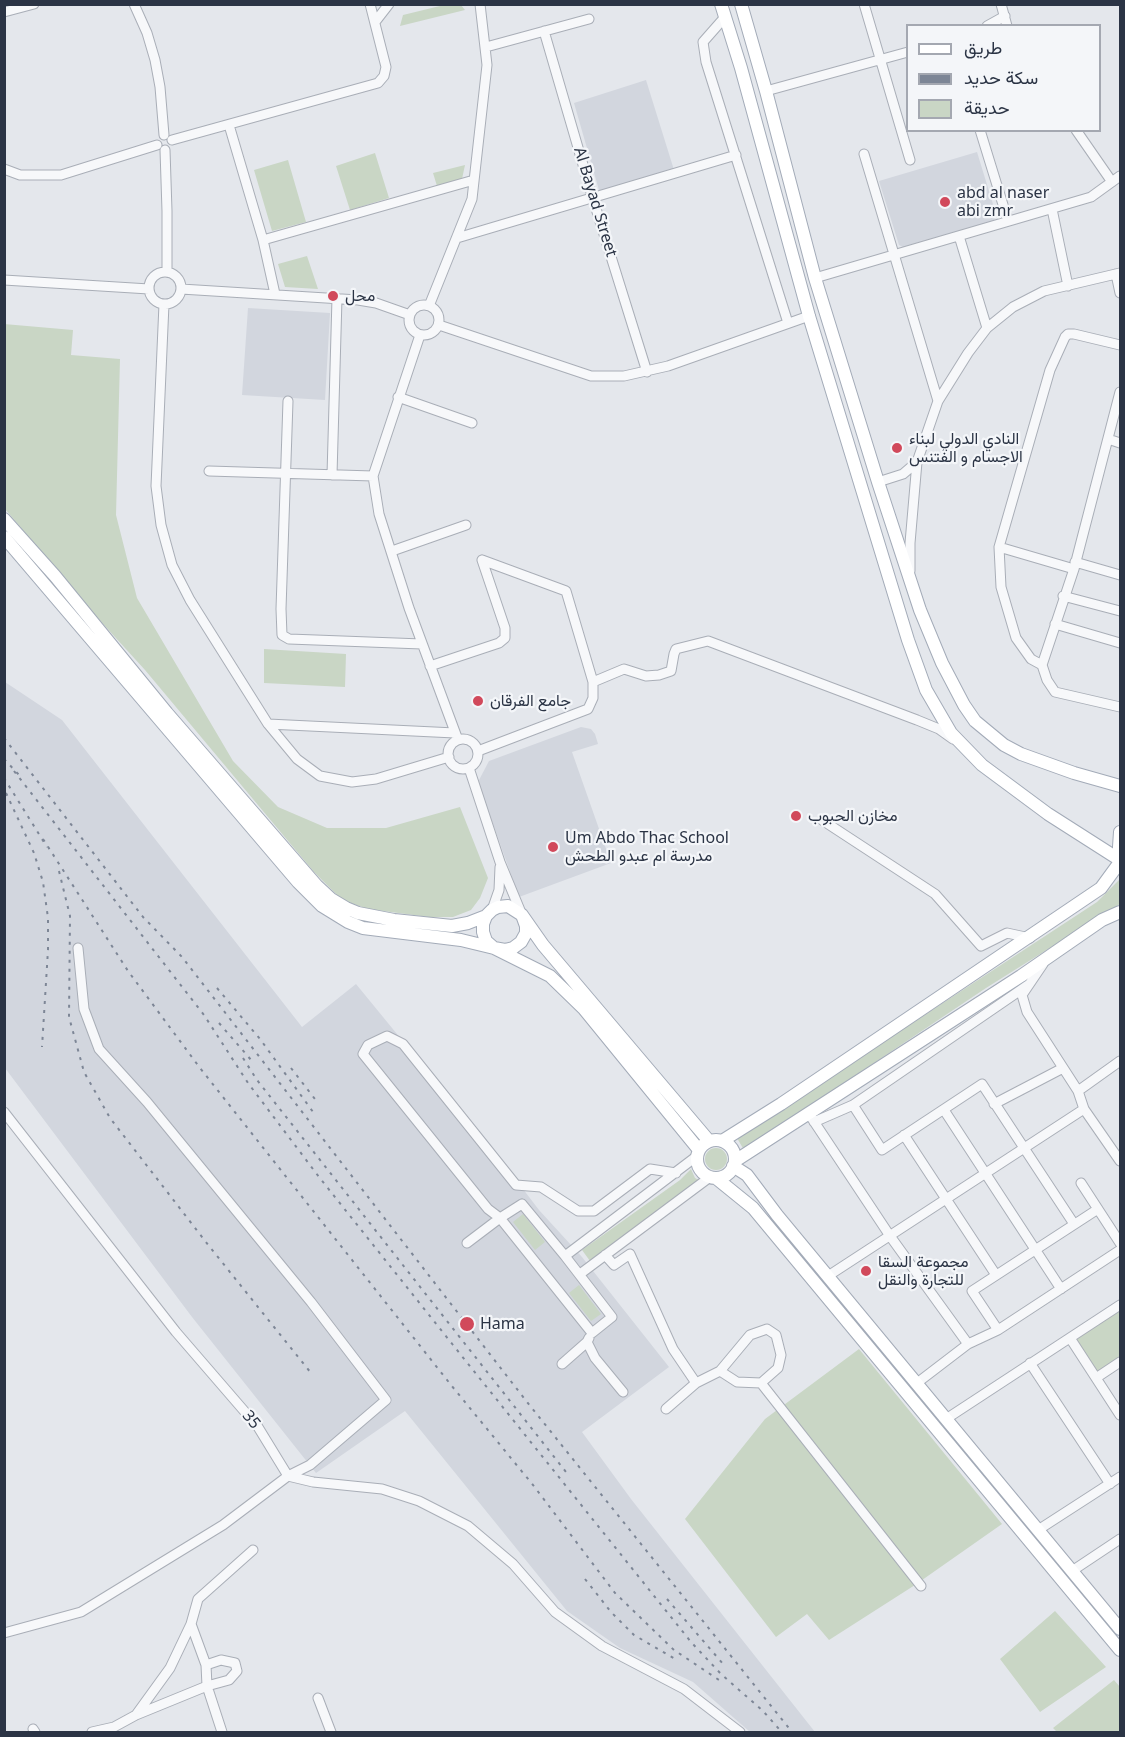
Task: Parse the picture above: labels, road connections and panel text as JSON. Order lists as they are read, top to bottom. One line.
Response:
{"streets":{"street":["Al Bayad Street","35"]},"places":["abd al naser abi zmr","محل","النادي الدولي لبناء الاجسام و الفتنس","جامع الفرقان","مخازن الحبوب","Um Abdo Thac School مدرسة ام عبدو الطحش","مجموعة السقا للتجارة والنقل","Hama"],"legend":["طريق","سكة حديد","حديقة"]}
